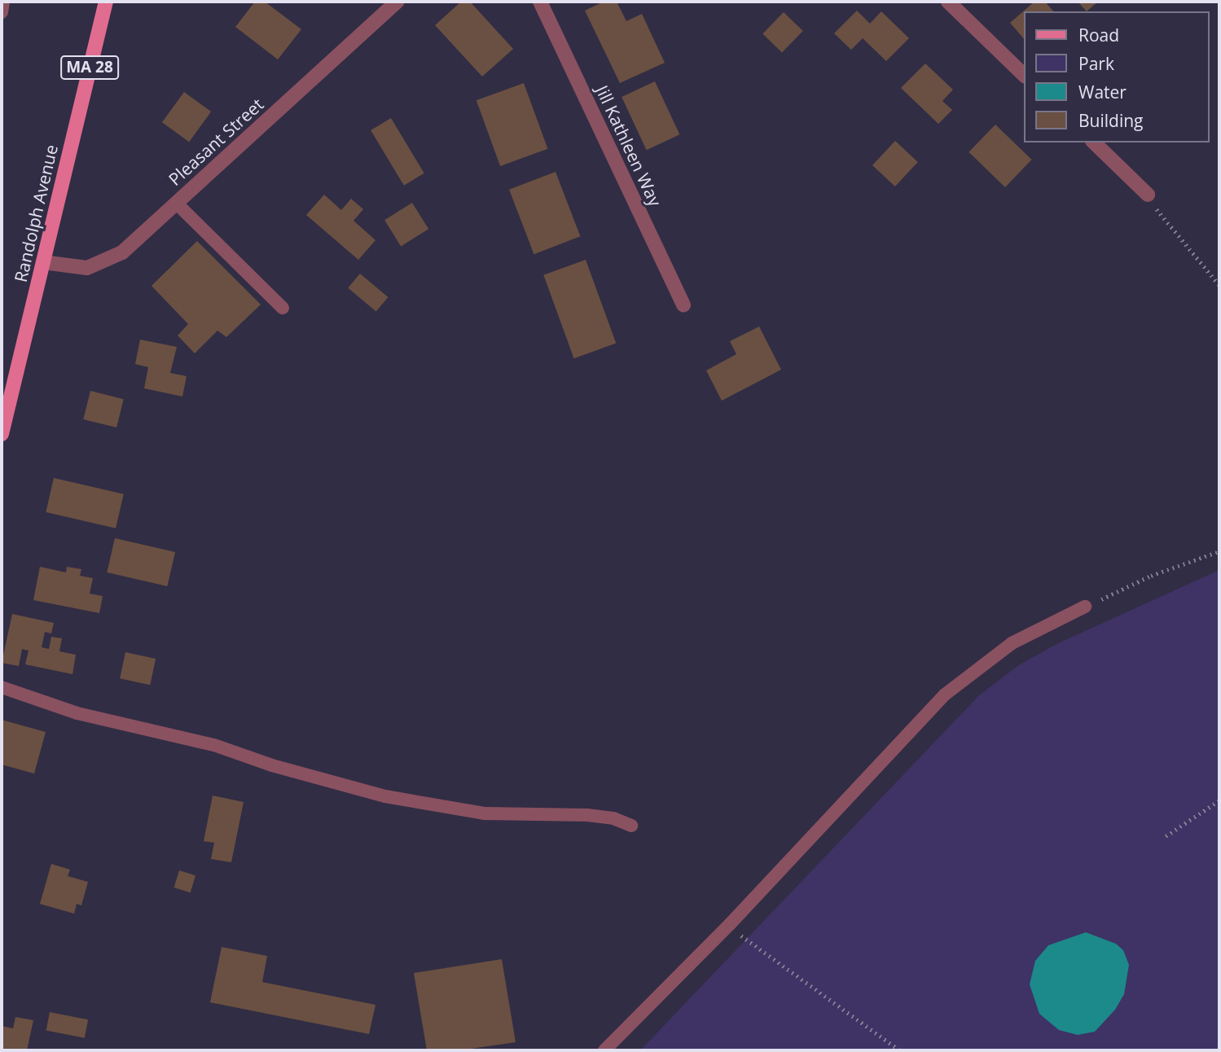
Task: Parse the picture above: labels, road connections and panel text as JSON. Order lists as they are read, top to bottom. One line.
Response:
{"streets":{"main road":["MA 28","Randolph Avenue"],"street":["Pleasant Street","Jill Kathleen Way"]},"crossings":[["Pleasant Street","Randolph Avenue"]],"legend":["Road","Park","Water","Building"]}
